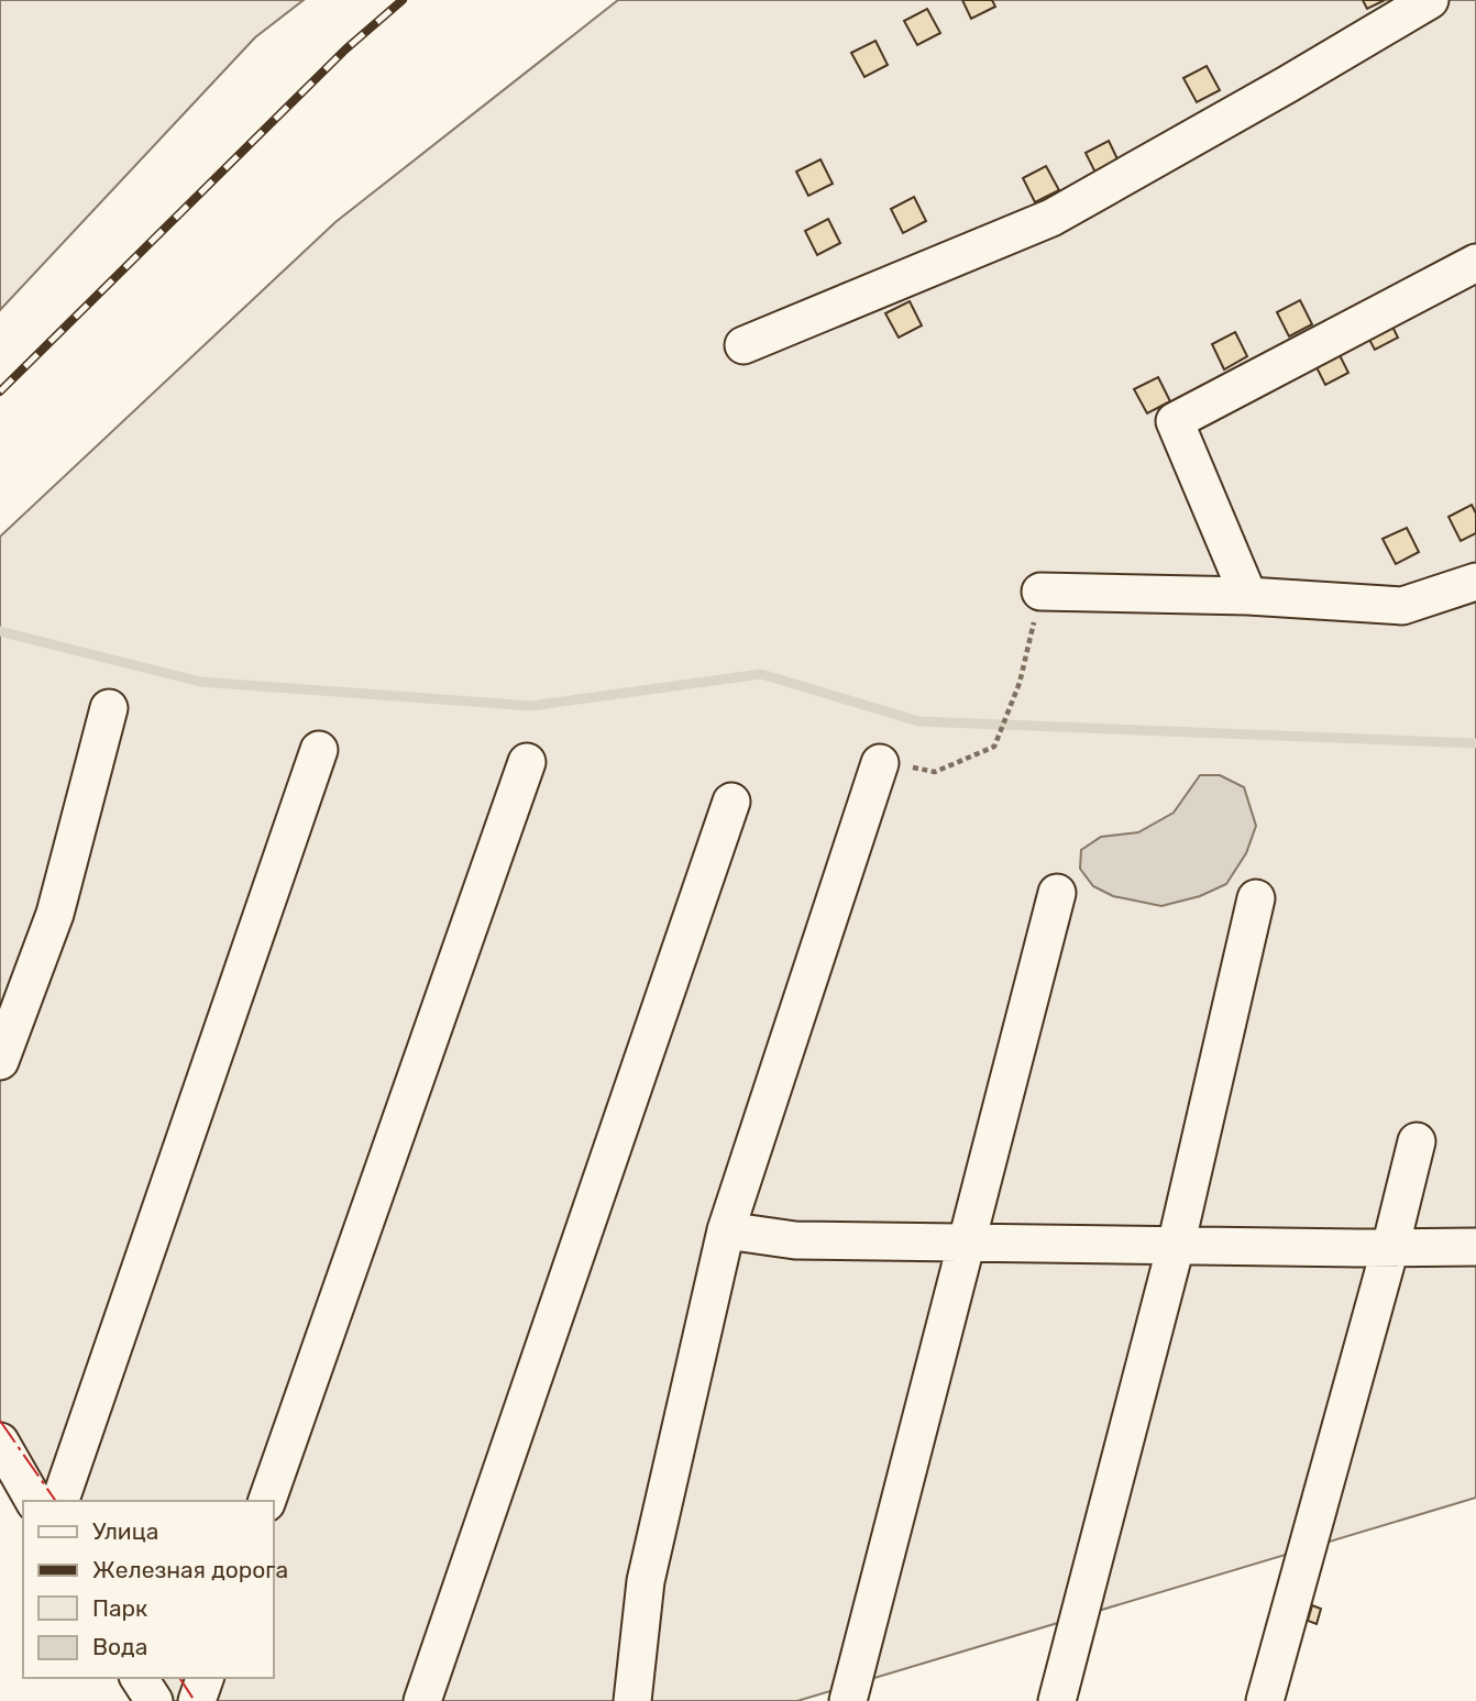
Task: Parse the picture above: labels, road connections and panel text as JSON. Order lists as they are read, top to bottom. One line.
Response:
{"legend":["Улица","Железная дорога","Парк","Вода"]}
